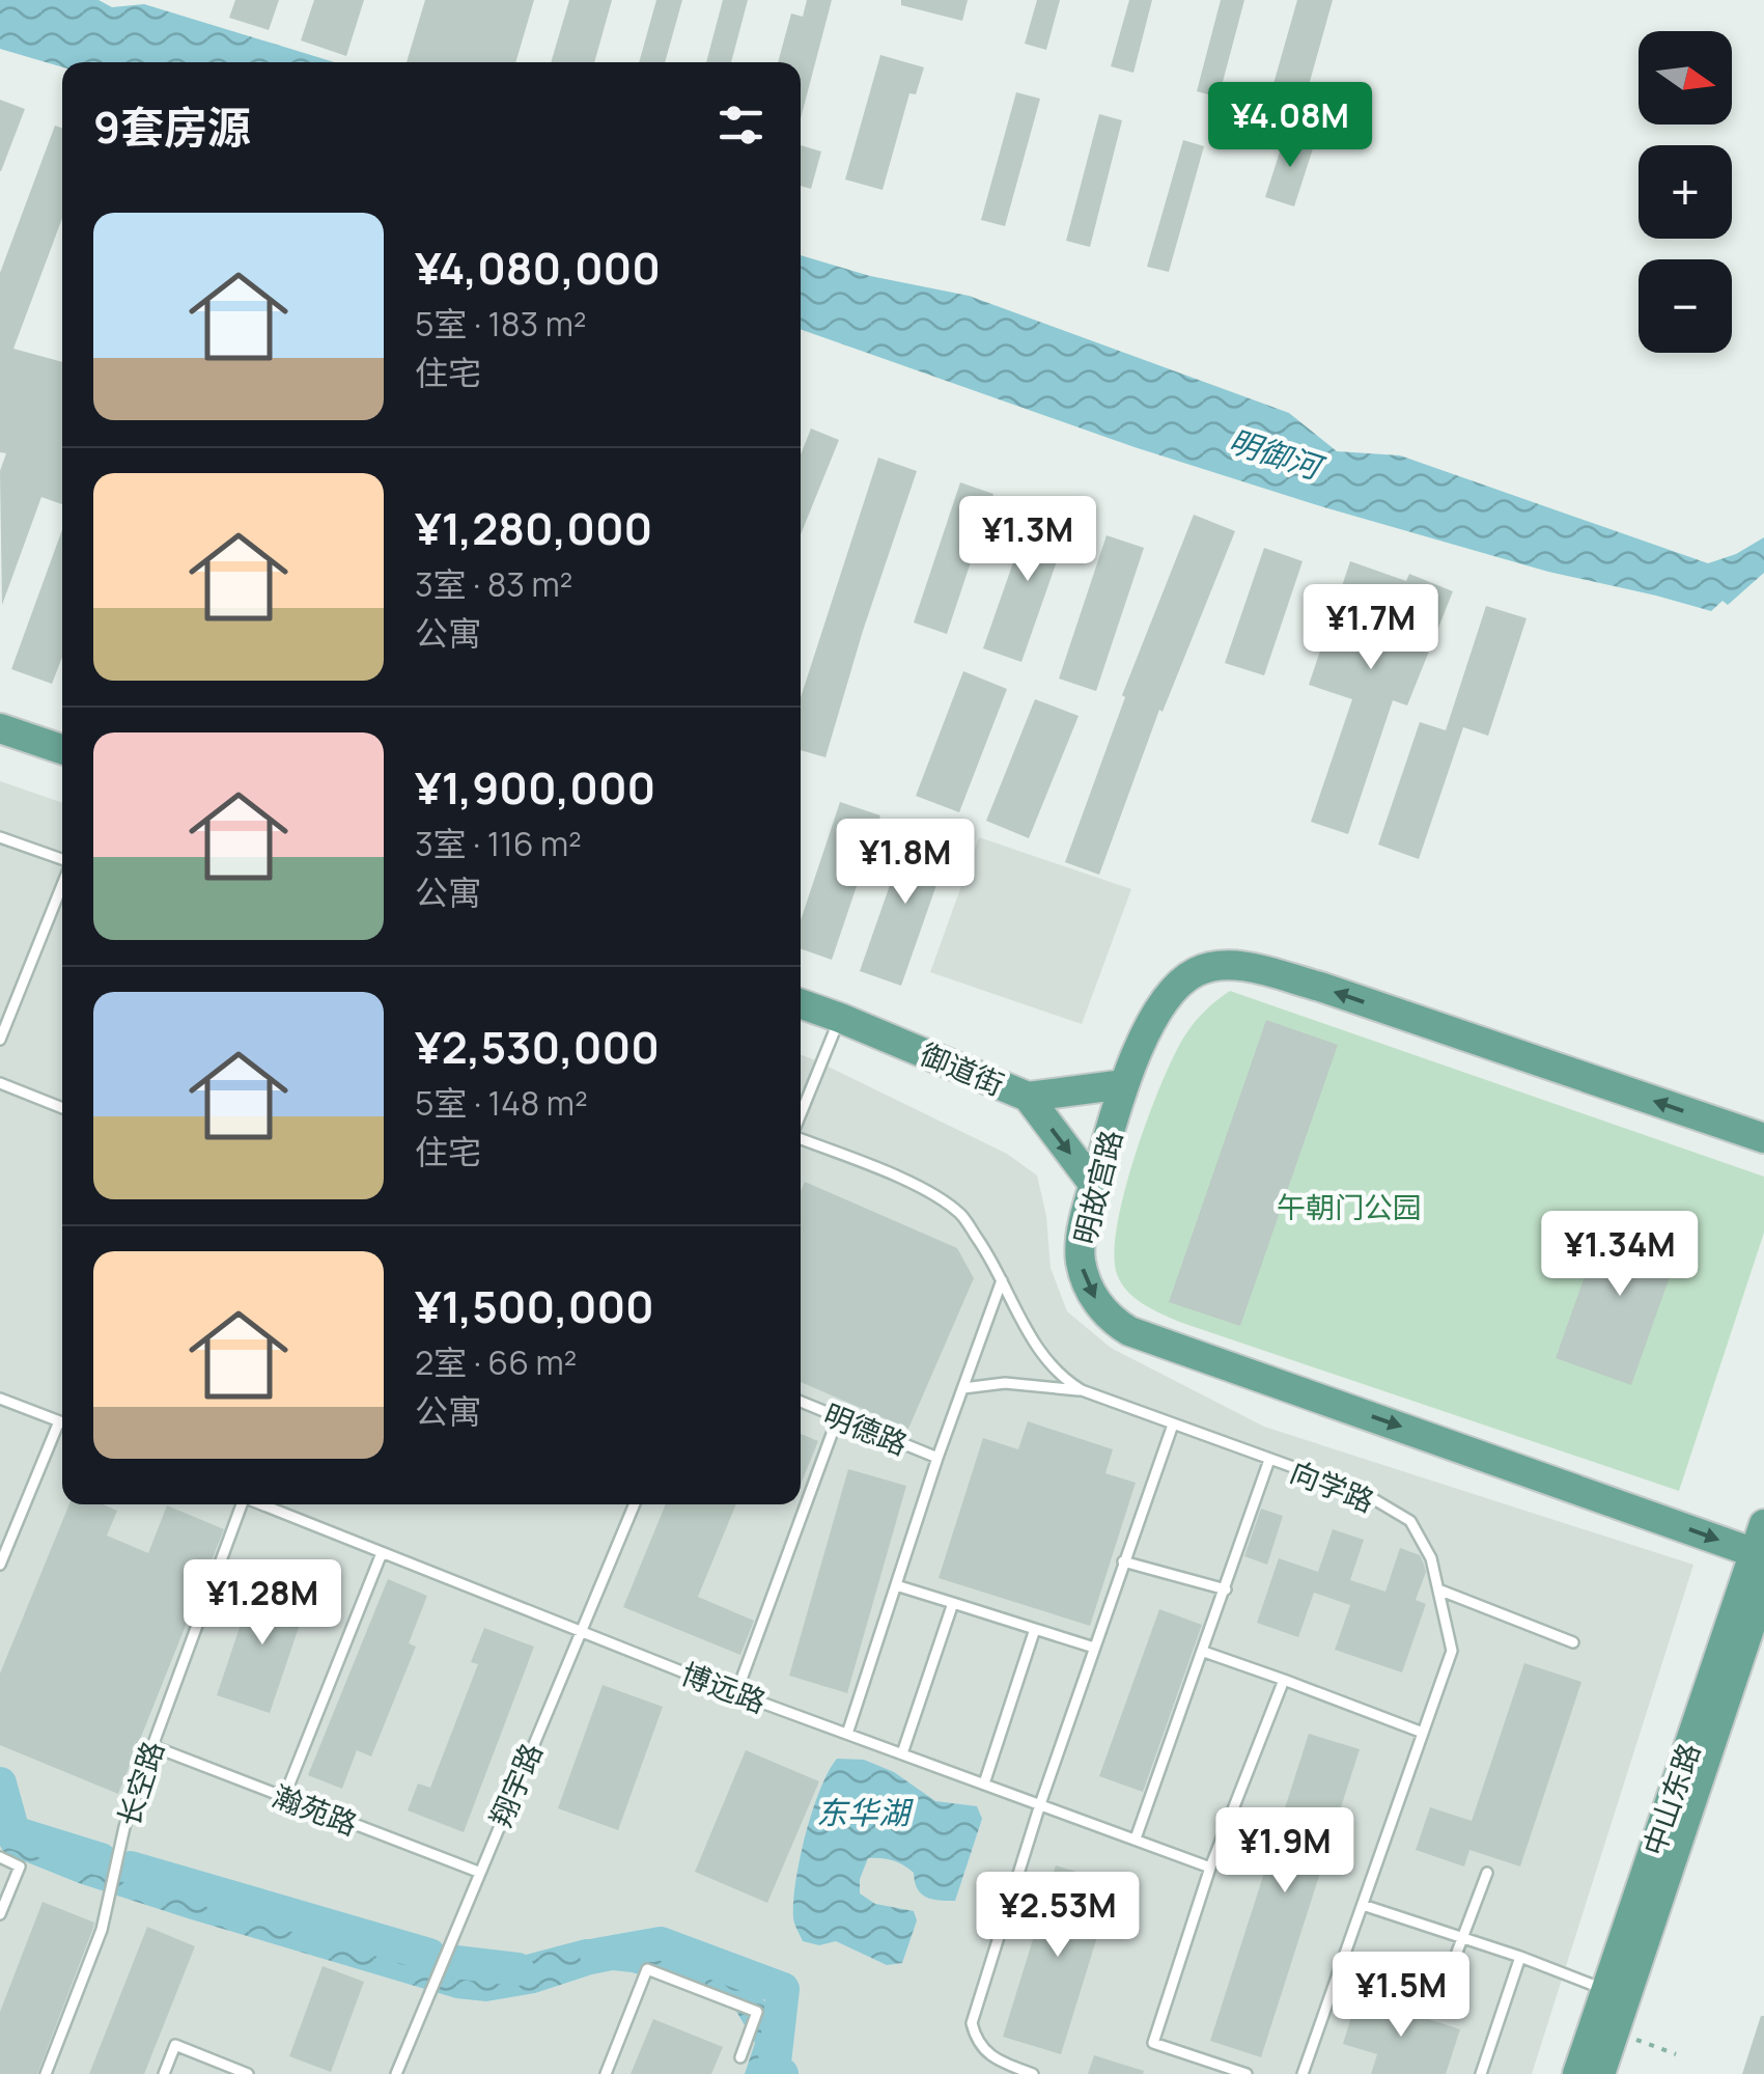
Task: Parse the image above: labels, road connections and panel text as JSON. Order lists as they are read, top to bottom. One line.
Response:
{"streets":{"main road":["御道街","明故宫路","中山东路"],"lane":["明德路","向学路","博远路","长空路","翔宇路","瀚苑路"]},"crossings":[["御道街","明故宫路"],["明故宫路","中山东路"],["博远路","翔宇路"],["长空路","瀚苑路"],["翔宇路","瀚苑路"]],"water":["明御河","东华湖"],"parks":["午朝门公园"],"north":"right","page":{"map_buttons":["+","−"],"heading":"9套房源","price":["¥4.08M","¥1.3M","¥1.7M","¥1.8M","¥1.34M","¥1.28M","¥1.9M","¥2.53M","¥1.5M"],"list":[{"name":"¥4,080,000","note":"5室 · 183 m² · 住宅"},{"name":"¥1,280,000","note":"3室 · 83 m² · 公寓"},{"name":"¥1,900,000","note":"3室 · 116 m² · 公寓"},{"name":"¥2,530,000","note":"5室 · 148 m² · 住宅"},{"name":"¥1,500,000","note":"2室 · 66 m² · 公寓"}]}}
